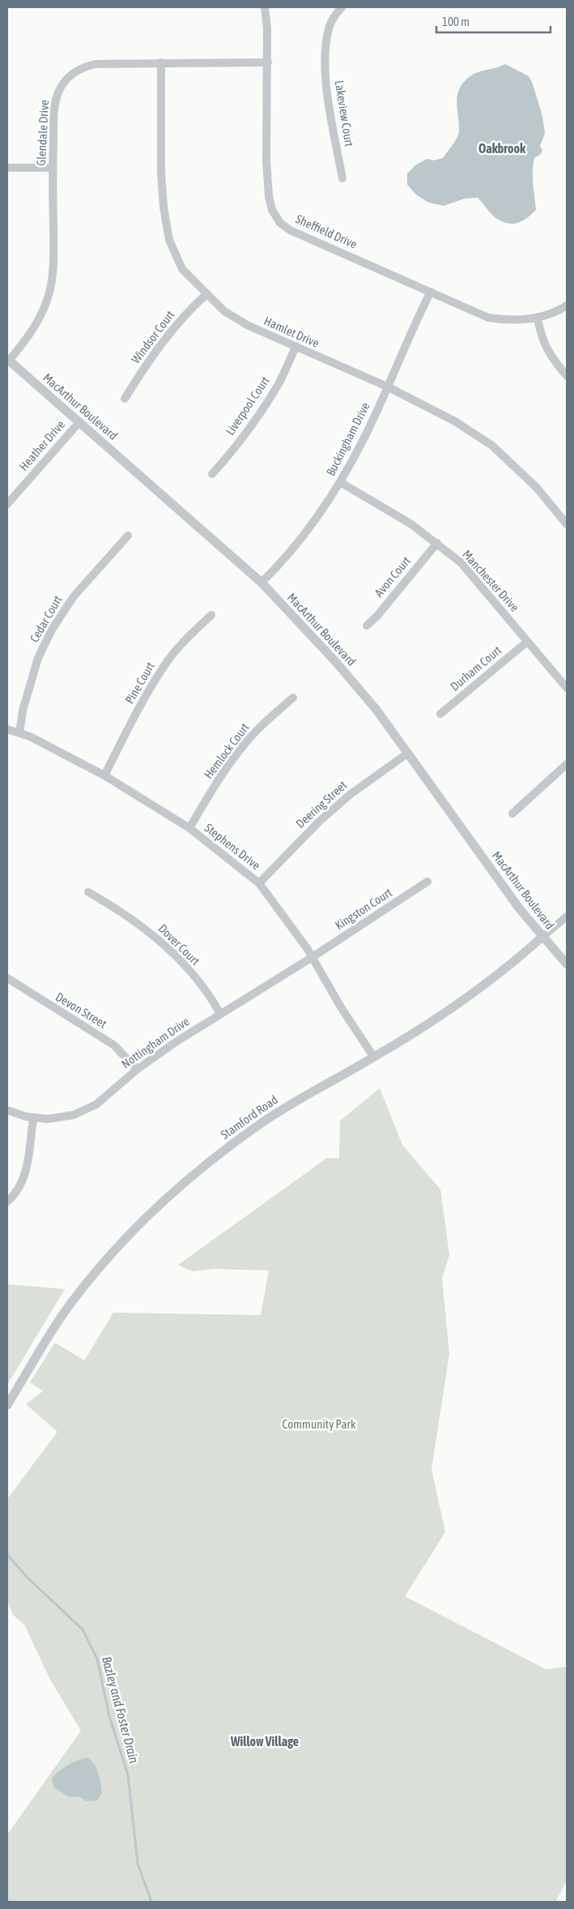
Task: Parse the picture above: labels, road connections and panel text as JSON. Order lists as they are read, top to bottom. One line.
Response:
{"streets":{"street":["Lakeview Court","Glendale Drive","Sheffield Drive","Hamlet Drive","Windsor Court","Liverpool Court","MacArthur Boulevard","Buckingham Drive","Heather Drive","Avon Court","Manchester Drive","Cedar Court","Durham Court","Pine Court","Hemlock Court","Deering Street","Stephens Drive","Kingston Court","Dover Court","Devon Street","Nottingham Drive","Stamford Road"]},"crossings":[["Glendale Drive","Sheffield Drive"],["Glendale Drive","Hamlet Drive"],["Glendale Drive","MacArthur Boulevard"],["Sheffield Drive","Buckingham Drive"],["Hamlet Drive","Windsor Court"],["Hamlet Drive","Liverpool Court"],["Hamlet Drive","Buckingham Drive"],["MacArthur Boulevard","Buckingham Drive"],["MacArthur Boulevard","Heather Drive"],["MacArthur Boulevard","Deering Street"],["MacArthur Boulevard","Stamford Road"],["Buckingham Drive","Manchester Drive"],["Avon Court","Manchester Drive"],["Manchester Drive","Durham Court"],["Cedar Court","Stephens Drive"],["Pine Court","Stephens Drive"],["Hemlock Court","Stephens Drive"],["Deering Street","Stephens Drive"],["Stephens Drive","Kingston Court"],["Stephens Drive","Nottingham Drive"],["Stephens Drive","Stamford Road"],["Kingston Court","Nottingham Drive"],["Dover Court","Nottingham Drive"],["Devon Street","Nottingham Drive"]],"districts":["Oakbrook","Willow Village"],"water":["Bazley and Foster Drain"],"parks":["Community Park"],"scale_bar":"100 m"}
